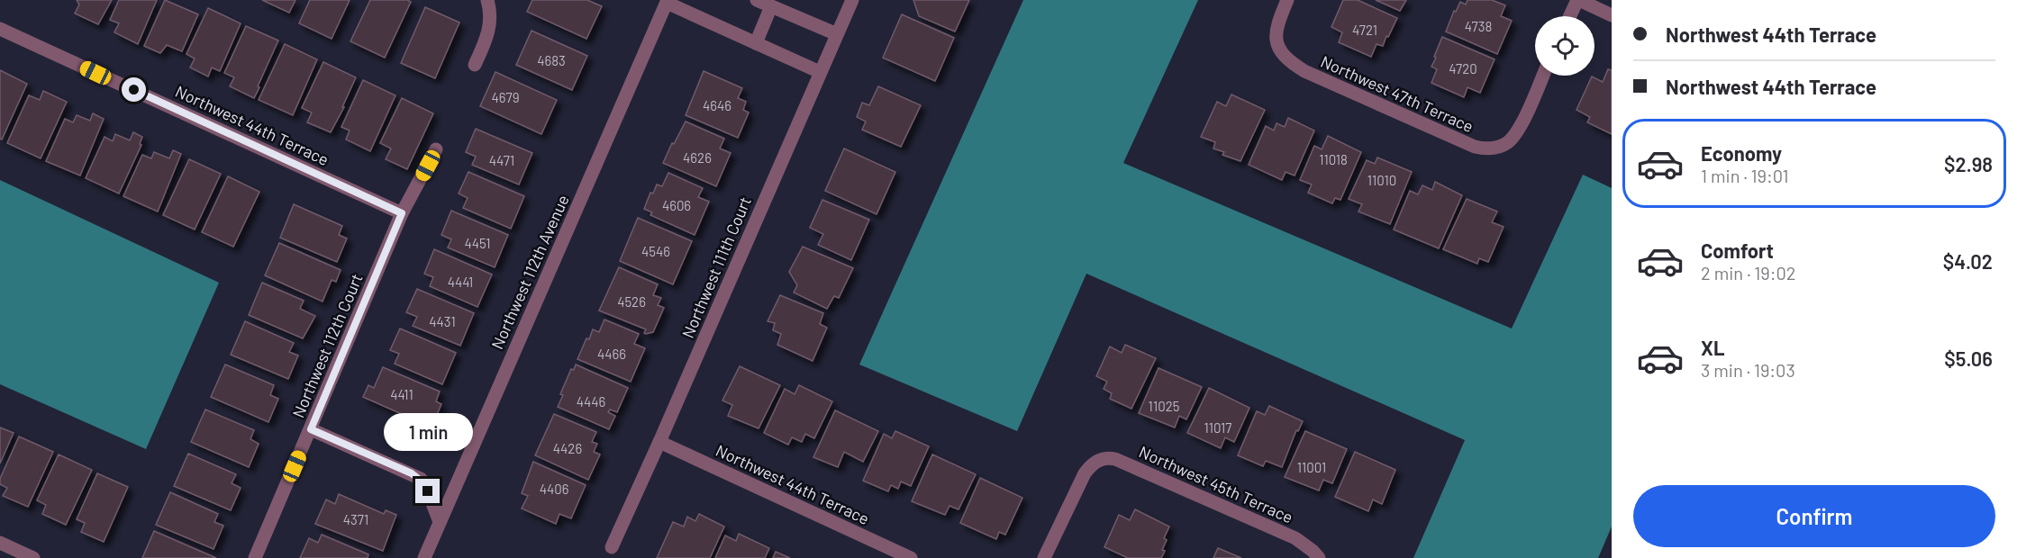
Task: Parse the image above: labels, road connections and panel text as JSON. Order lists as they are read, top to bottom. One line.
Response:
{"streets":{"street":["Northwest 47th Terrace","Northwest 44th Terrace","Northwest 111th Court","Northwest 112th Avenue","Northwest 112th Court","Northwest 45th Terrace"]},"crossings":[["Northwest 44th Terrace","Northwest 111th Court"],["Northwest 44th Terrace","Northwest 112th Court"]],"house_numbers":["4738","4721","4683","4720","4679","4646","4626","11018","4471","11010","4606","4451","4546","4441","4526","4431","4466","4411","4446","11025","11017","4426","11001","4406","4371"],"page":{"banner":["Northwest 44th Terrace","Northwest 44th Terrace"],"list":[{"name":"Economy","note":"1 min · 19:01","value":"$2.98"},{"name":"Comfort","note":"2 min · 19:02","value":"$4.02"},{"name":"XL","note":"3 min · 19:03","value":"$5.06"}],"bubble":"1 min","buttons":"Confirm"}}
